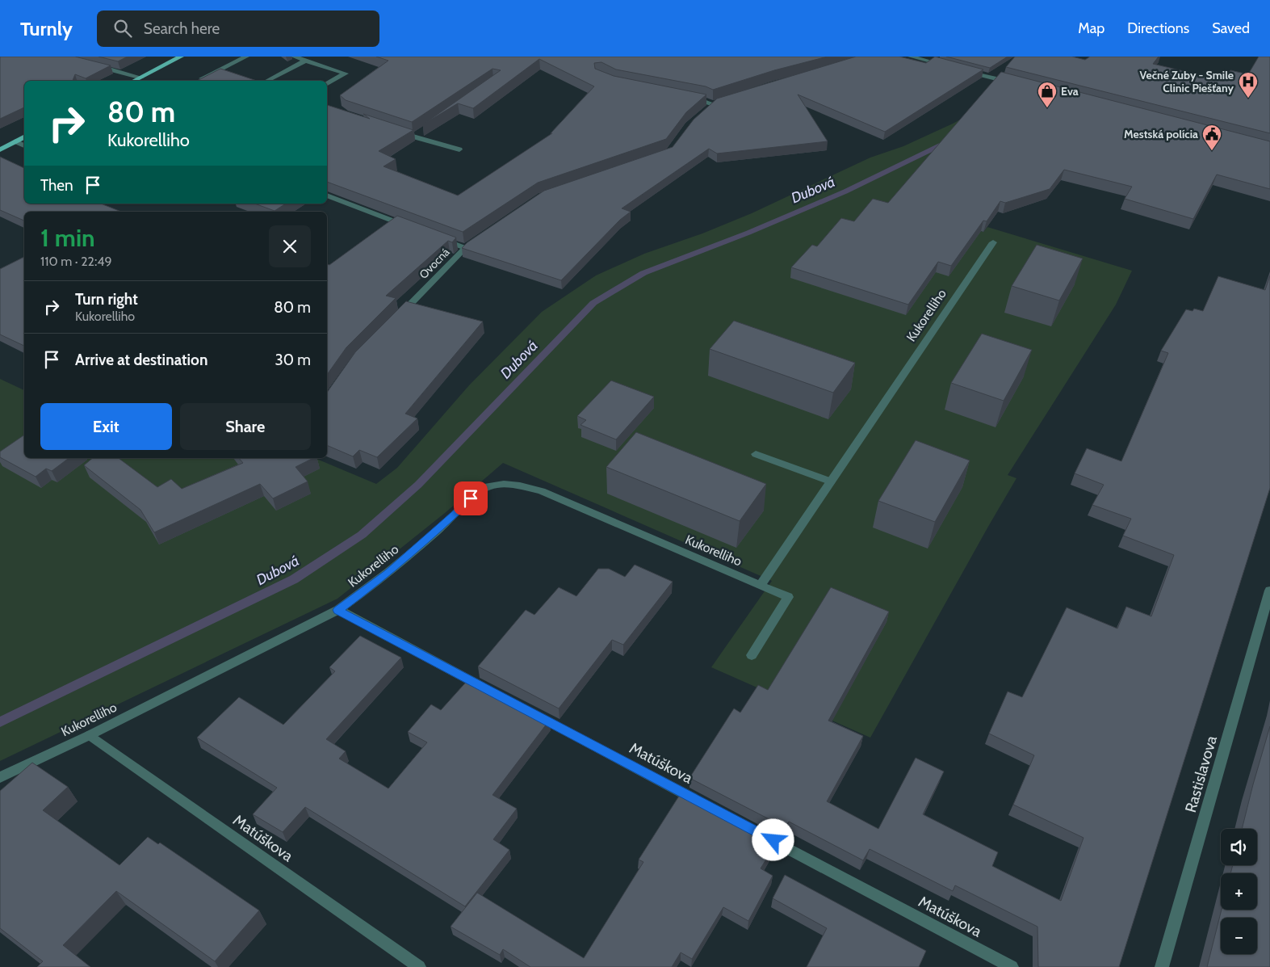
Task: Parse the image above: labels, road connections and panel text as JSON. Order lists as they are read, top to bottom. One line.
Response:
{"streets":{"street":["Ovocná","Kukorelliho","Matúškova","Rastislavova"]},"crossings":[["Kukorelliho","Matúškova"]],"water":["Dubová"],"places":{"hospital":["Večné Zuby - Smile Clinic Piešťany"],"shop":["Eva"],"public building":["Mestská polícia"]},"page":{"header":"Turnly","search":"Search here","nav":["Map","Directions","Saved"],"turn":["80 m","Kukorelliho"],"then":"Then","heading":["1 min","110 m · 22:49"],"list":[{"name":"Turn right","note":"Kukorelliho","value":"80 m"},{"name":"Arrive at destination","value":"30 m"}],"buttons":["Exit","Share"],"map_buttons":["+","−"]}}
